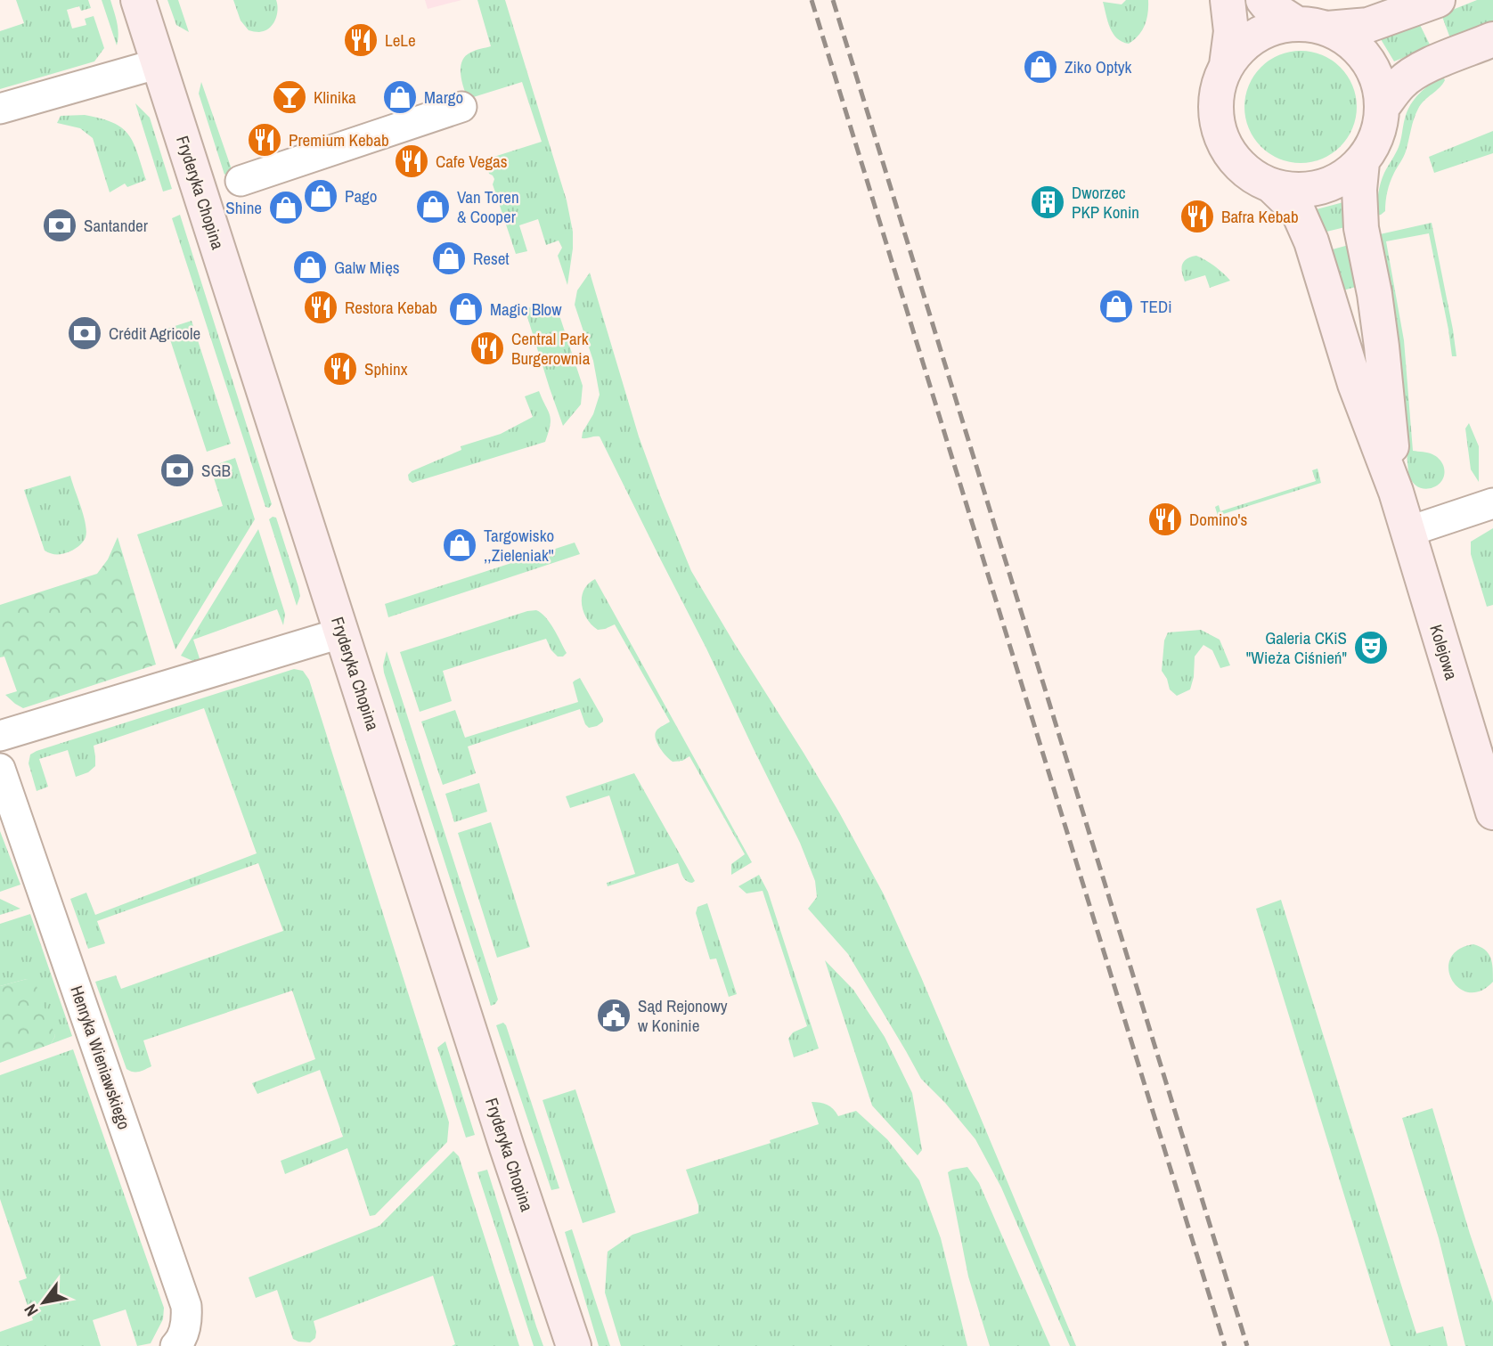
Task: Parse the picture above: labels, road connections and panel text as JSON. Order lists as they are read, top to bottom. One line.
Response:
{"streets":{"street":["Fryderyka Chopina","Kolejowa","Henryka Wieniawskiego"]},"places":{"restaurant":["LeLe","Premium Kebab","Cafe Vegas","Bafra Kebab","Restora Kebab","Central Park Burgerownia","Sphinx","Domino's"],"shop":["Ziko Optyk","Margo","Pago","Van Toren & Cooper","Shine","Reset","Galw Mięs","TEDi","Magic Blow","Targowisko ,,Zieleniak''"],"bar":["Klinika"],"building":["Dworzec PKP Konin"],"bank":["Santander","Crédit Agricole","SGB"],"theatre":["Galeria CKiS \"Wieża Ciśnień\""],"public building":["Sąd Rejonowy w Koninie"]},"north":"bottom left"}
